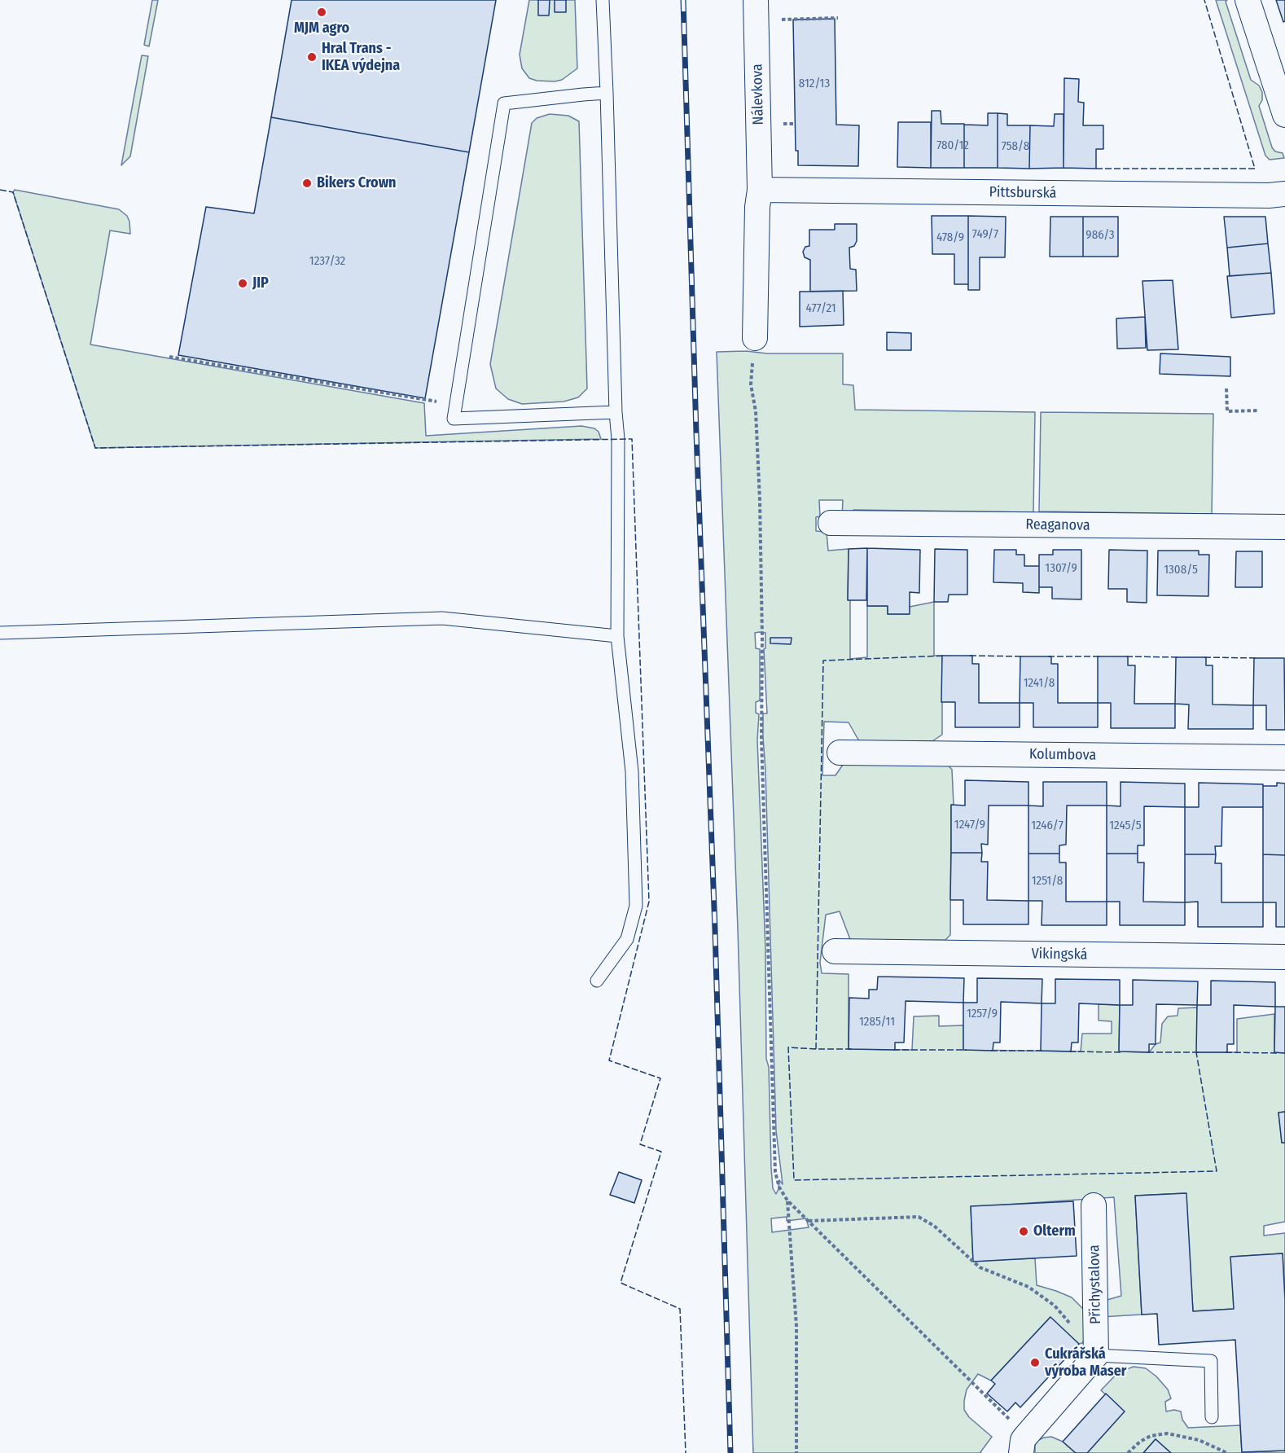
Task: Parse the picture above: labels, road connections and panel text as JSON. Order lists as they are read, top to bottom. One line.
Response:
{"streets":{"street":["Nálevkova","Pittsburská","Reaganova","Kolumbova","Vikingská","Přichystalova"]},"crossings":[["Nálevkova","Pittsburská"]],"places":["MJM agro","Hral Trans - IKEA výdejna","Bikers Crown","JIP","Olterm","Cukrářská výroba Maser"],"house_numbers":["812/13","780/12","758/8","749/7","986/3","478/9","1237/32","477/21","1307/9","1308/5","1241/8","1247/9","1246/7","1245/5","1251/8","1257/9","1285/11"]}
